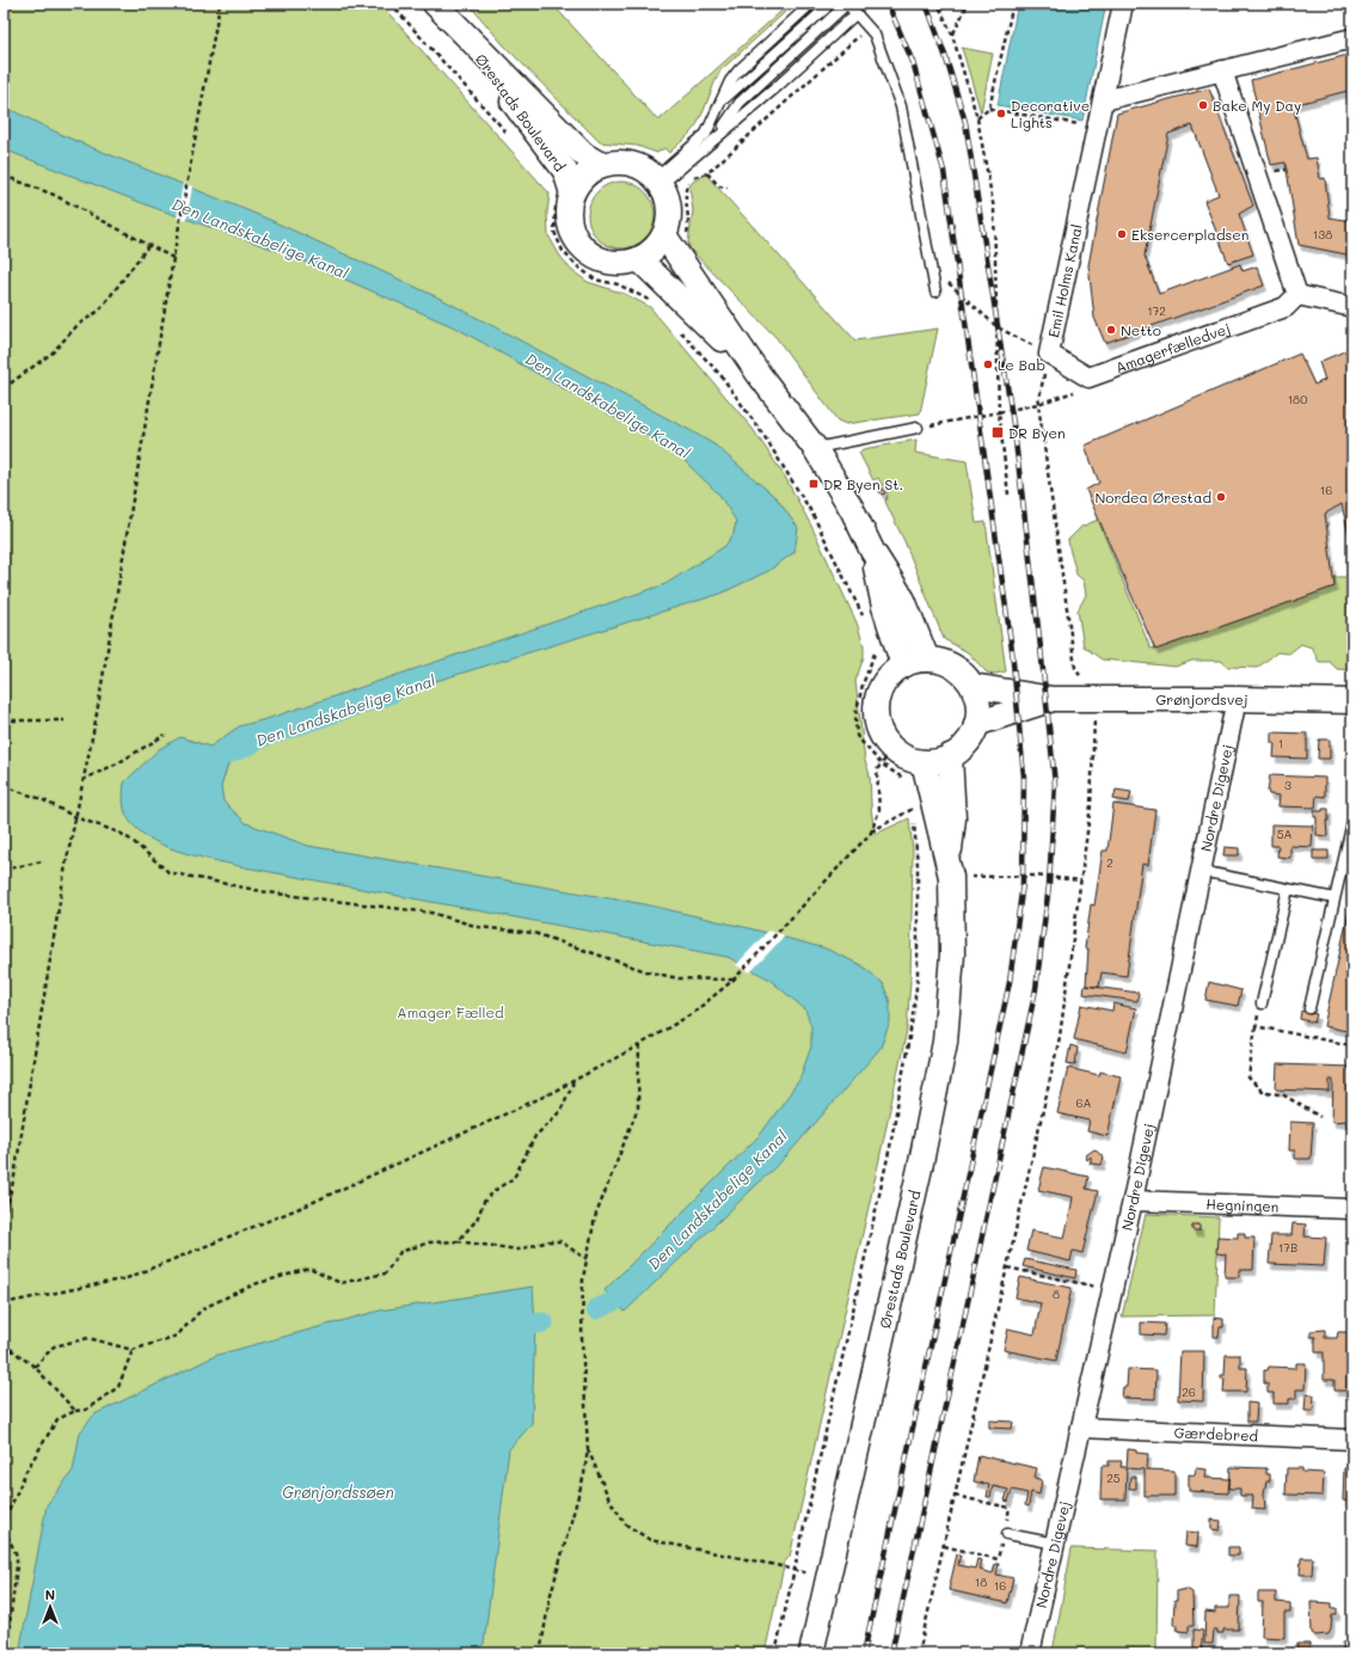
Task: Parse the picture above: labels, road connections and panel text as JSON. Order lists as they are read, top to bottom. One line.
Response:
{"streets":{"street":["Ørestads Boulevard","Emil Holms Kanal","Amagerfælledvej","Grønjordsvej","Nordre Digevej","Hegningen","Gærdebred"]},"crossings":[["Ørestads Boulevard","Grønjordsvej"],["Emil Holms Kanal","Amagerfælledvej"],["Emil Holms Kanal","Grønjordsvej"],["Grønjordsvej","Nordre Digevej"],["Nordre Digevej","Hegningen"],["Nordre Digevej","Gærdebred"]],"water":["Den Landskabelige Kanal","Grønjordssøen"],"parks":["Amager Fælled"],"places":{"other":["Bake My Day","Decorative Lights","Eksercerpladsen","Netto","Le Bab","Nordea Ørestad"],"transit":["DR Byen","DR Byen St."]},"house_numbers":["138","172","180","16","1","3","5A","2","6A","17B","8","26","25","18","16"],"north":"top"}
